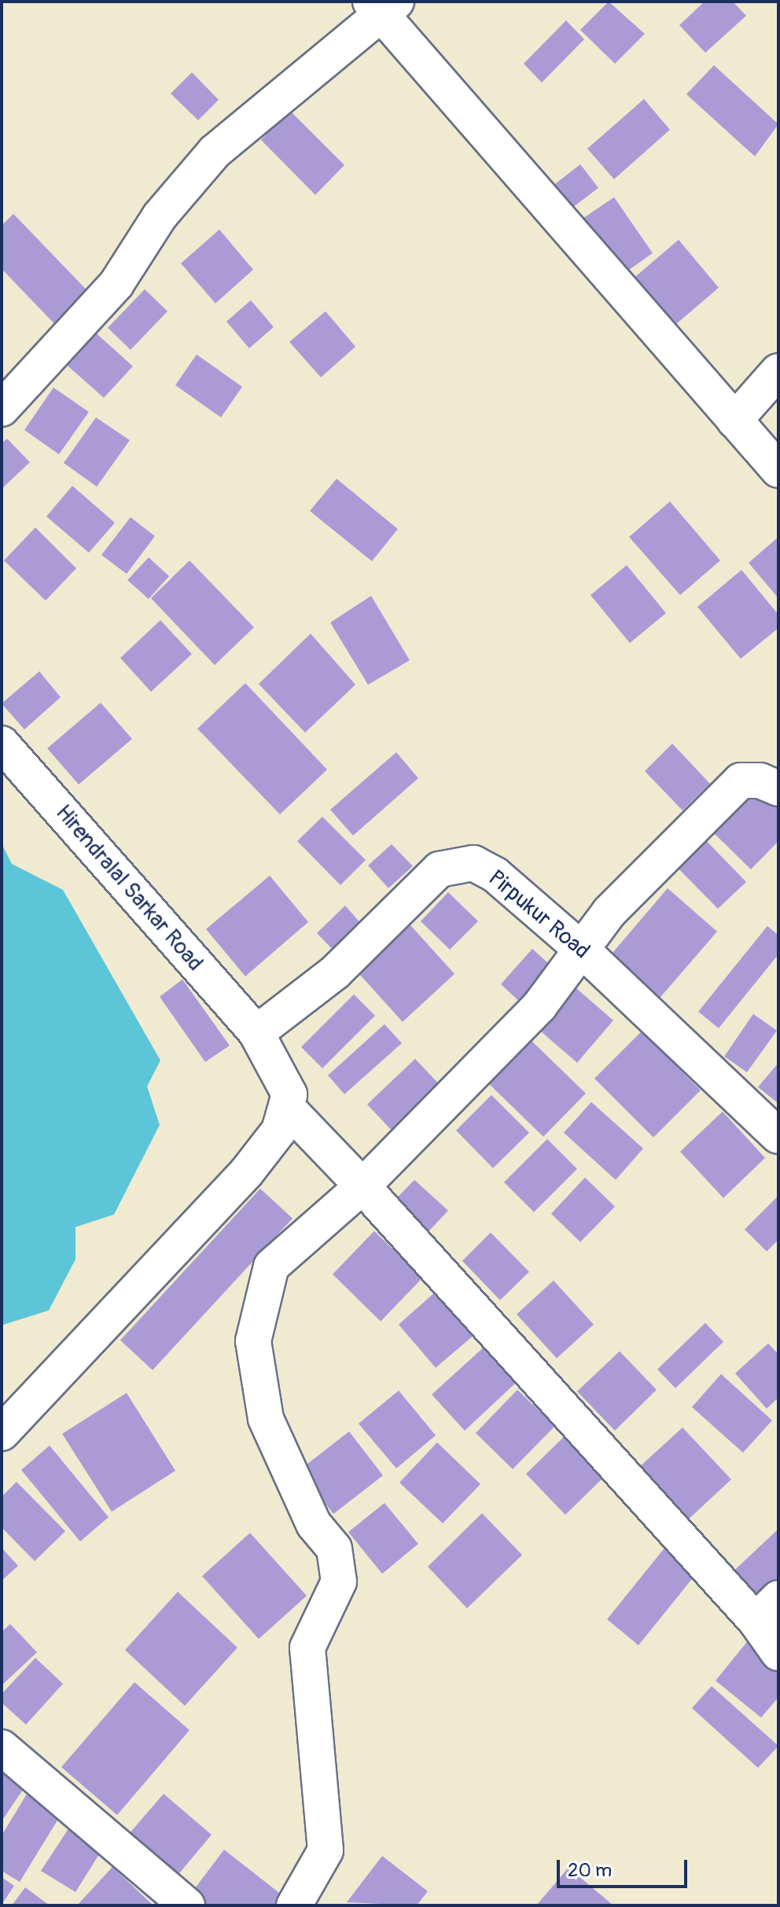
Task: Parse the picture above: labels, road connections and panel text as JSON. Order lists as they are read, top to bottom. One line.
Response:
{"streets":{"street":["Hirendralal Sarkar Road","Pirpukur Road"]},"crossings":[["Hirendralal Sarkar Road","Pirpukur Road"]],"scale_bar":"20 m"}
